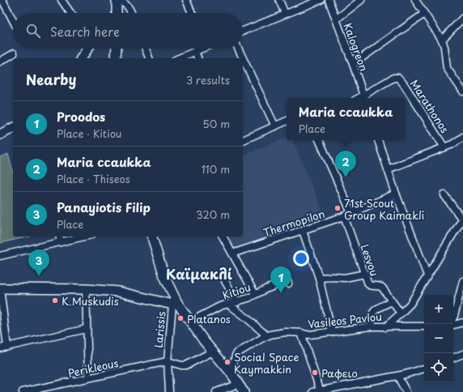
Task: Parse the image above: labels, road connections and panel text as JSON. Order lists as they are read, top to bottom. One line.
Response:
{"streets":{"street":["Kalogreon","Marathonos","Thermopilon","Lesvou","Kitiou","Vasileos Pavlou","Larissis","Perikleous"]},"crossings":[["Kalogreon","Marathonos"],["Thermopilon","Lesvou"],["Lesvou","Vasileos Pavlou"],["Larissis","Perikleous"]],"districts":["Καϊμακλί"],"places":["71st Scout Group Kaimakli","K.Muskudis","Platanos","Social Space Kaymakkin","Ραφειο"],"page":{"search":"Search here","heading":["Nearby","3 results"],"popup":["Maria ccaukka","Place"],"list":[{"mark":"1","name":"Proodos","note":"Place · Kitiou","value":"50 m"},{"mark":"2","name":"Maria ccaukka","note":"Place · Thiseos","value":"110 m"},{"mark":"3","name":"Panayiotis Filip","note":"Place","value":"320 m"}],"pins":["2","3","1"],"map_buttons":["+","−"]}}
